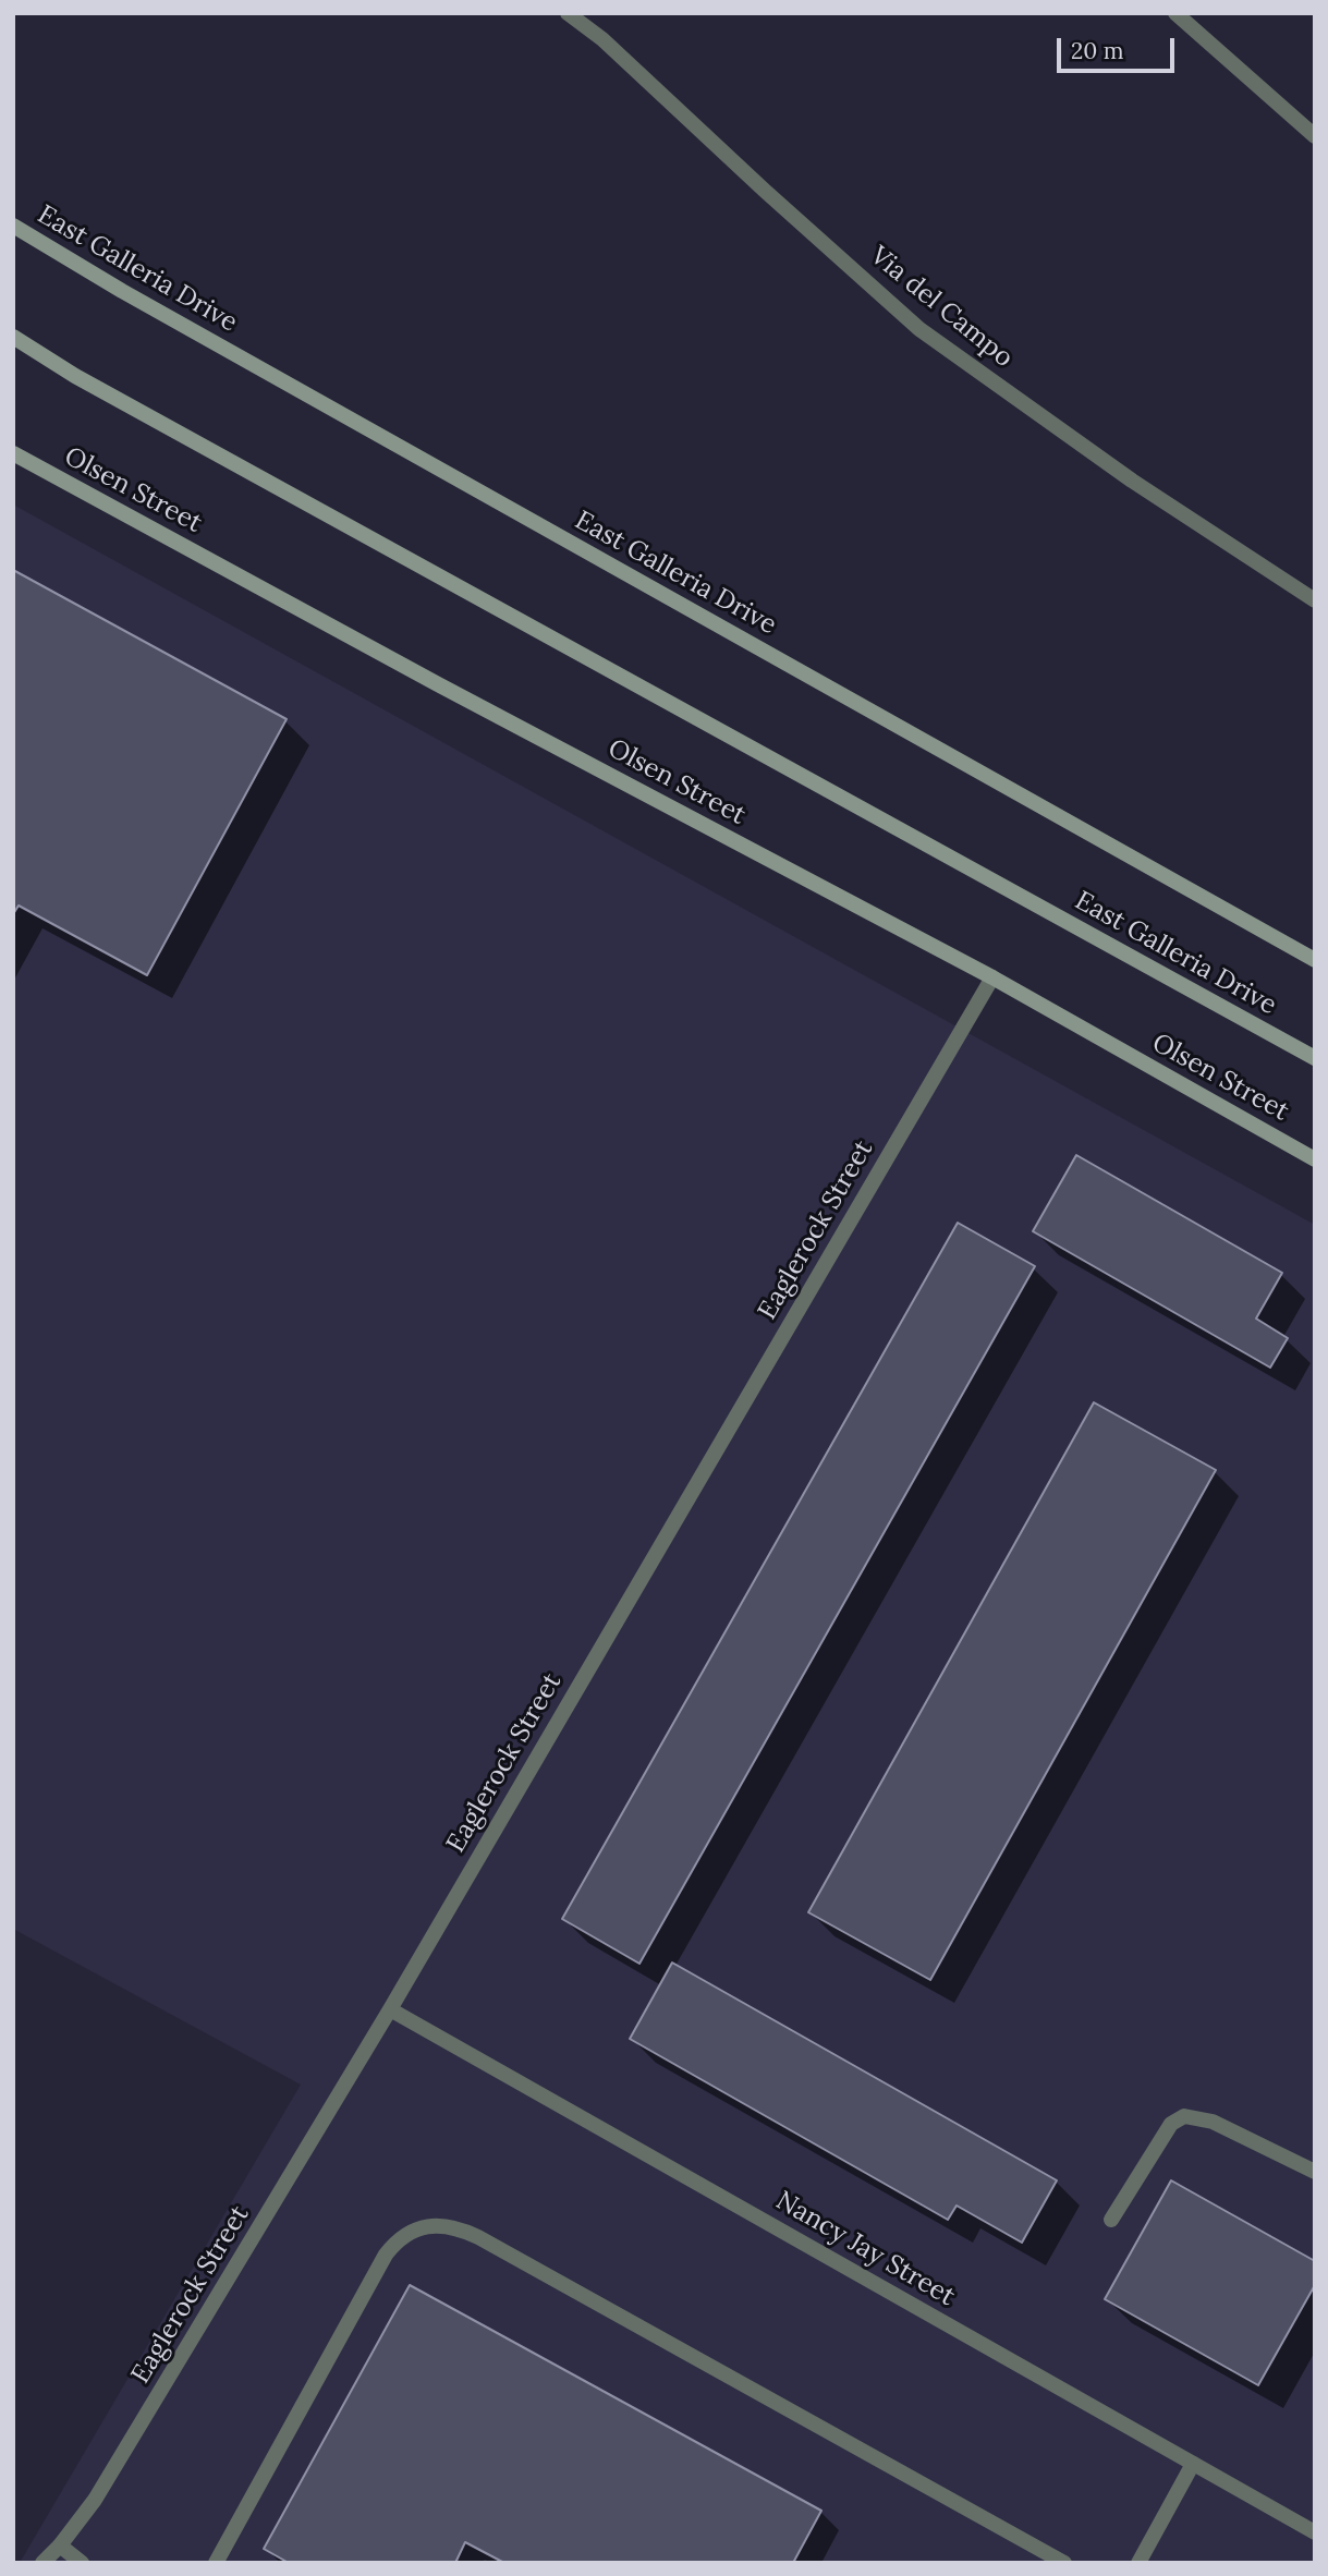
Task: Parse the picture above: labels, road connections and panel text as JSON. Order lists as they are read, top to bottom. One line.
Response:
{"streets":{"main road":["East Galleria Drive","Olsen Street"],"street":["Via del Campo","Eaglerock Street","Nancy Jay Street"]},"crossings":[["Olsen Street","Eaglerock Street"],["Eaglerock Street","Nancy Jay Street"]],"scale_bar":"20 m"}
